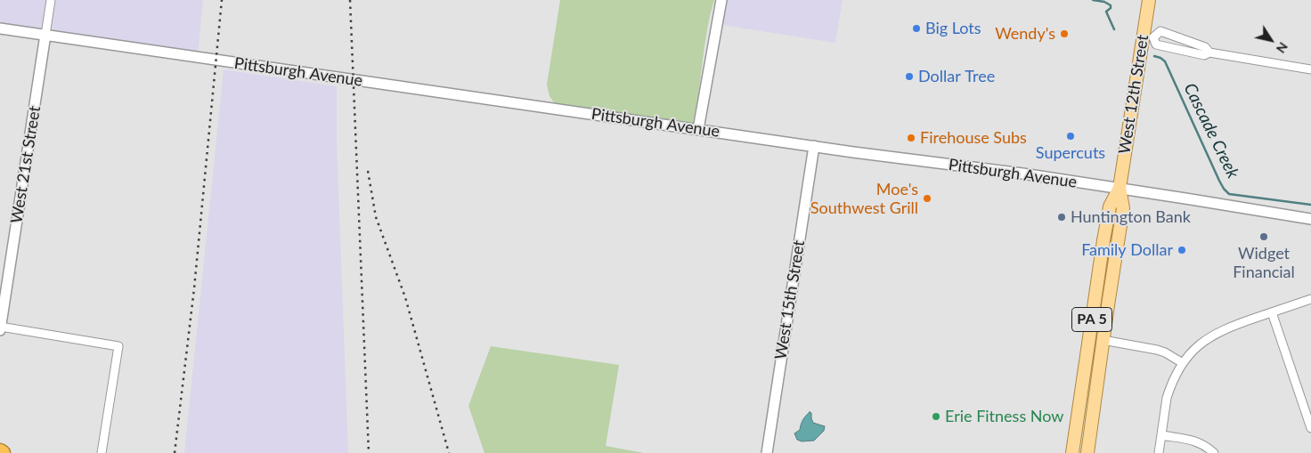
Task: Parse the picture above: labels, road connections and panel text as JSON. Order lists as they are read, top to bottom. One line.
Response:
{"streets":{"main road":["West 12th Street","PA 5"],"street":["Pittsburgh Avenue","West 21st Street","West 15th Street"]},"crossings":[["Pittsburgh Avenue","West 12th Street"],["Pittsburgh Avenue","West 21st Street"],["Pittsburgh Avenue","West 15th Street"]],"water":["Cascade Creek"],"places":["Big Lots","Wendy's","Dollar Tree","Supercuts","Firehouse Subs","Moe's Southwest Grill","Huntington Bank","Widget Financial","Family Dollar","Erie Fitness Now"],"north":"bottom right"}
